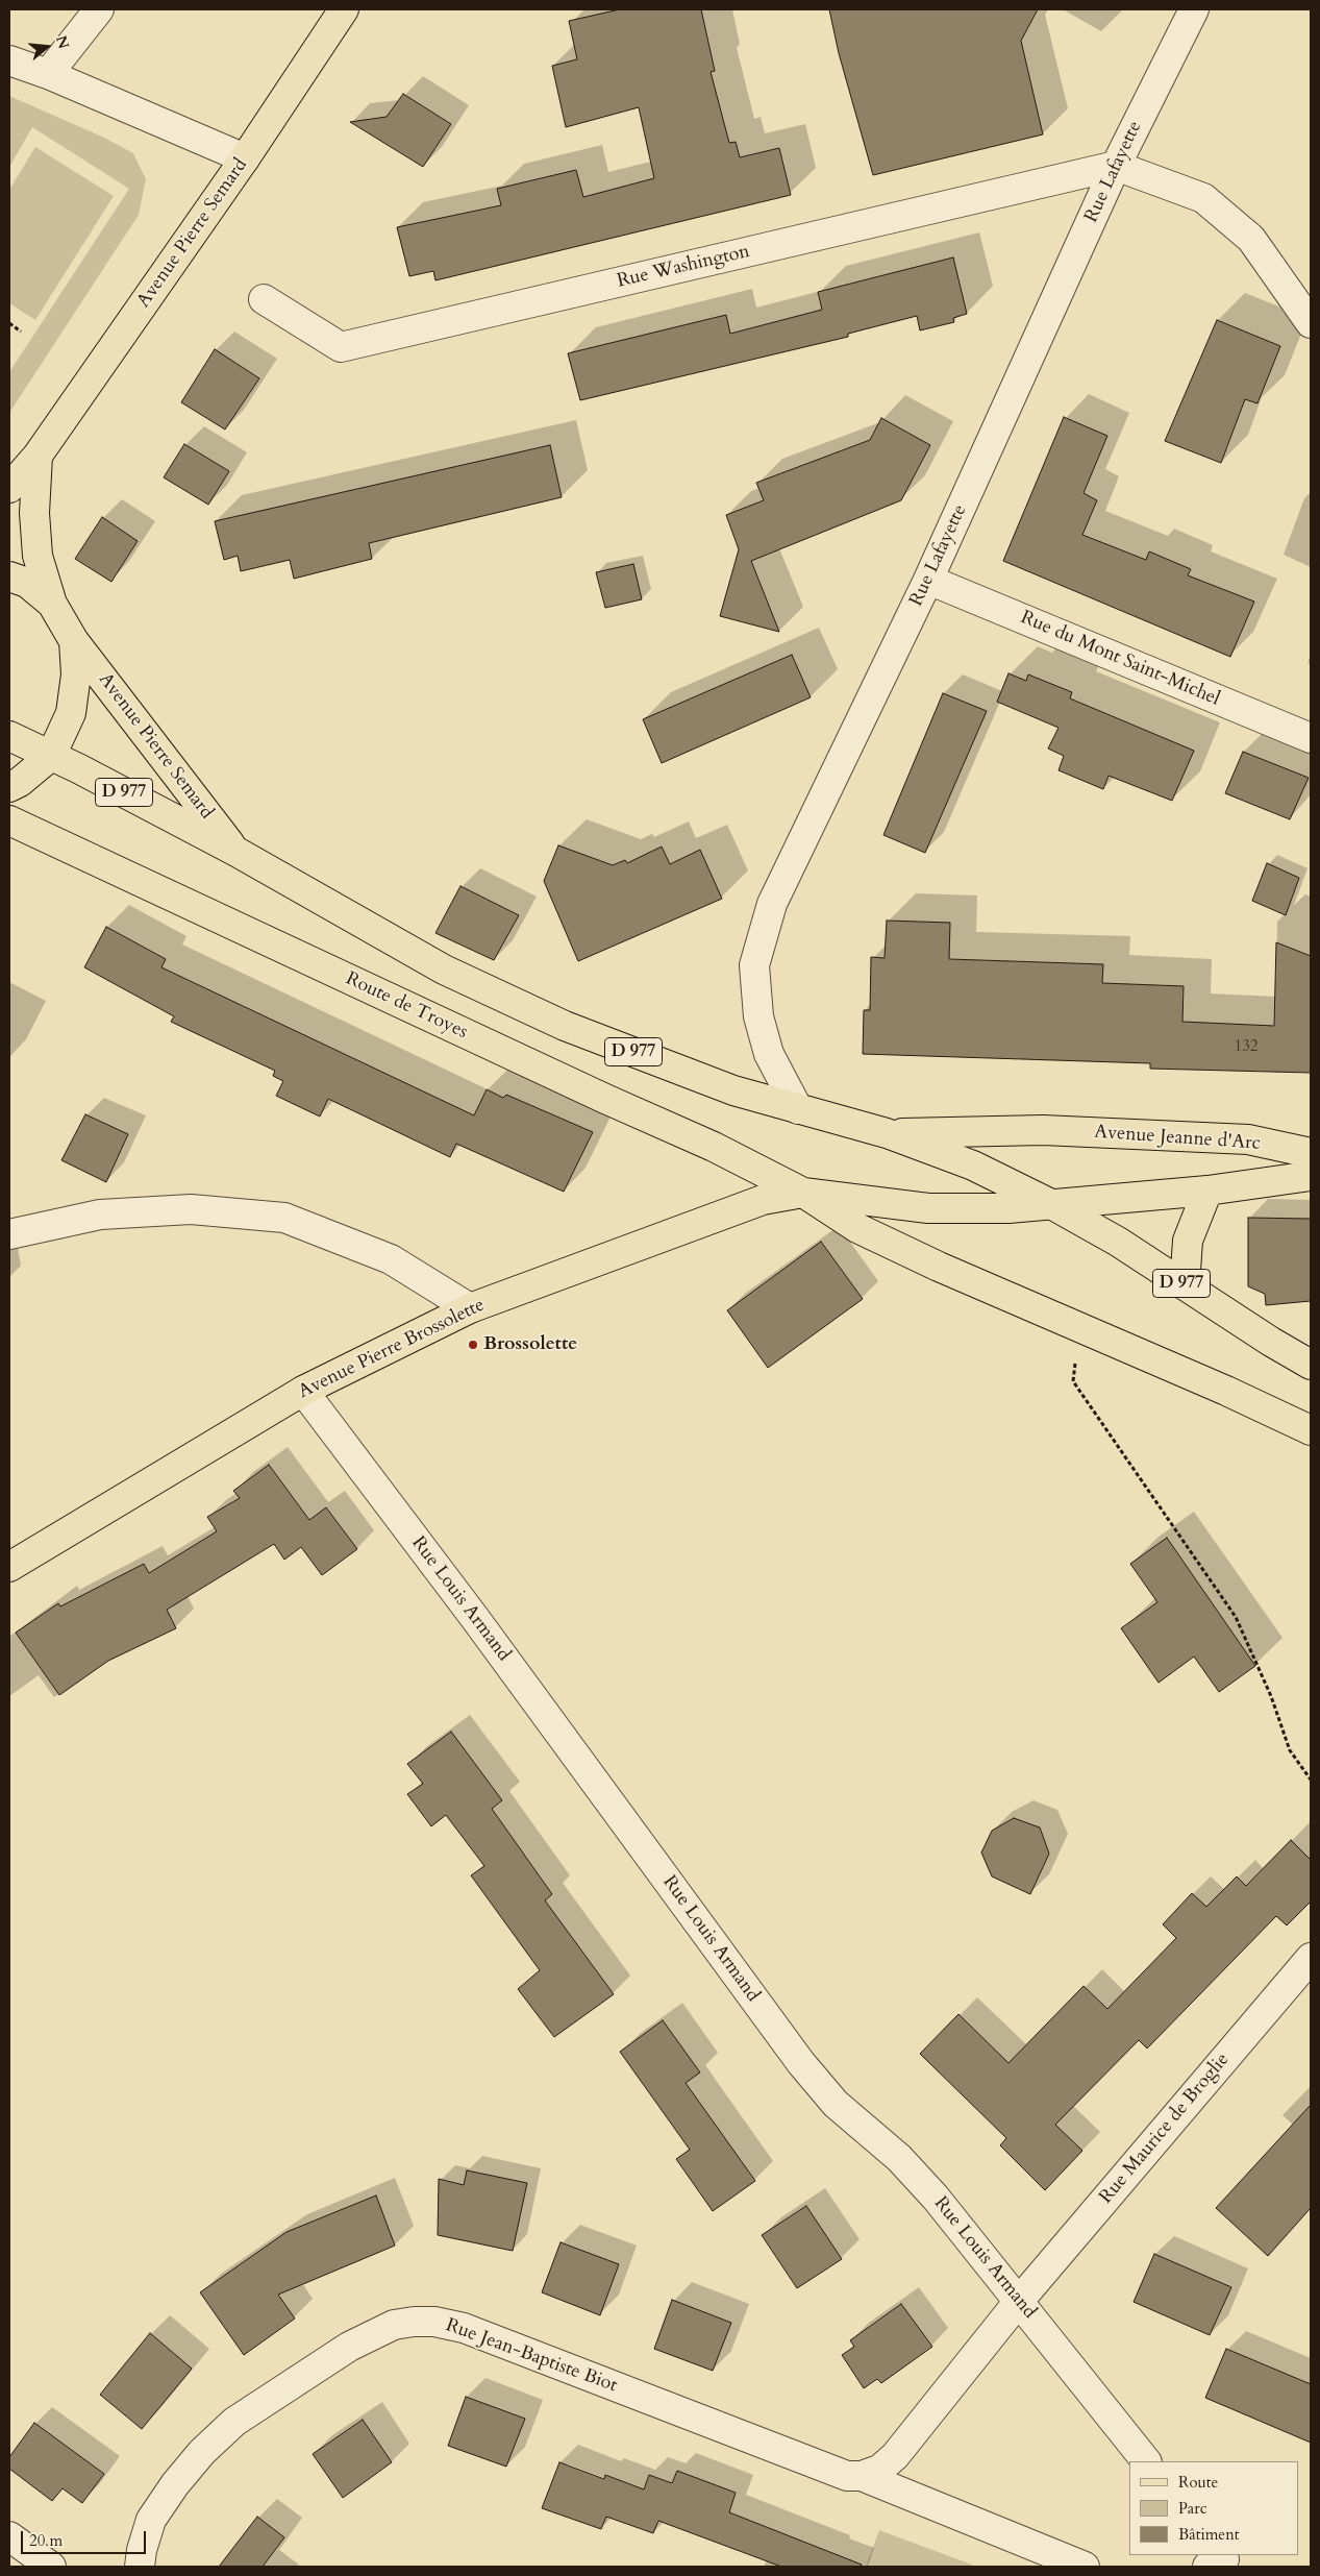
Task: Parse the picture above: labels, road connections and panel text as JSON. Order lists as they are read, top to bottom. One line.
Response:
{"streets":{"main road":["Avenue Pierre Semard","D 977","Route de Troyes","Avenue Jeanne d'Arc","Avenue Pierre Brossolette"],"street":["Rue Lafayette","Rue Washington","Rue du Mont Saint-Michel","Rue Louis Armand","Rue Maurice de Broglie","Rue Jean-Baptiste Biot"]},"crossings":[["Rue Lafayette","Rue Washington"],["Rue Lafayette","Rue du Mont Saint-Michel"],["Rue Lafayette","D 977"],["Avenue Pierre Semard","D 977"],["D 977","Avenue Jeanne d'Arc"],["Route de Troyes","Avenue Jeanne d'Arc"],["Route de Troyes","Avenue Pierre Brossolette"],["Avenue Jeanne d'Arc","Avenue Pierre Brossolette"],["Avenue Pierre Brossolette","Rue Louis Armand"],["Rue Louis Armand","Rue Maurice de Broglie"]],"places":["Brossolette"],"house_numbers":["132"],"legend":["Route","Parc","Bâtiment"],"scale_bar":"20 m","north":"right"}
